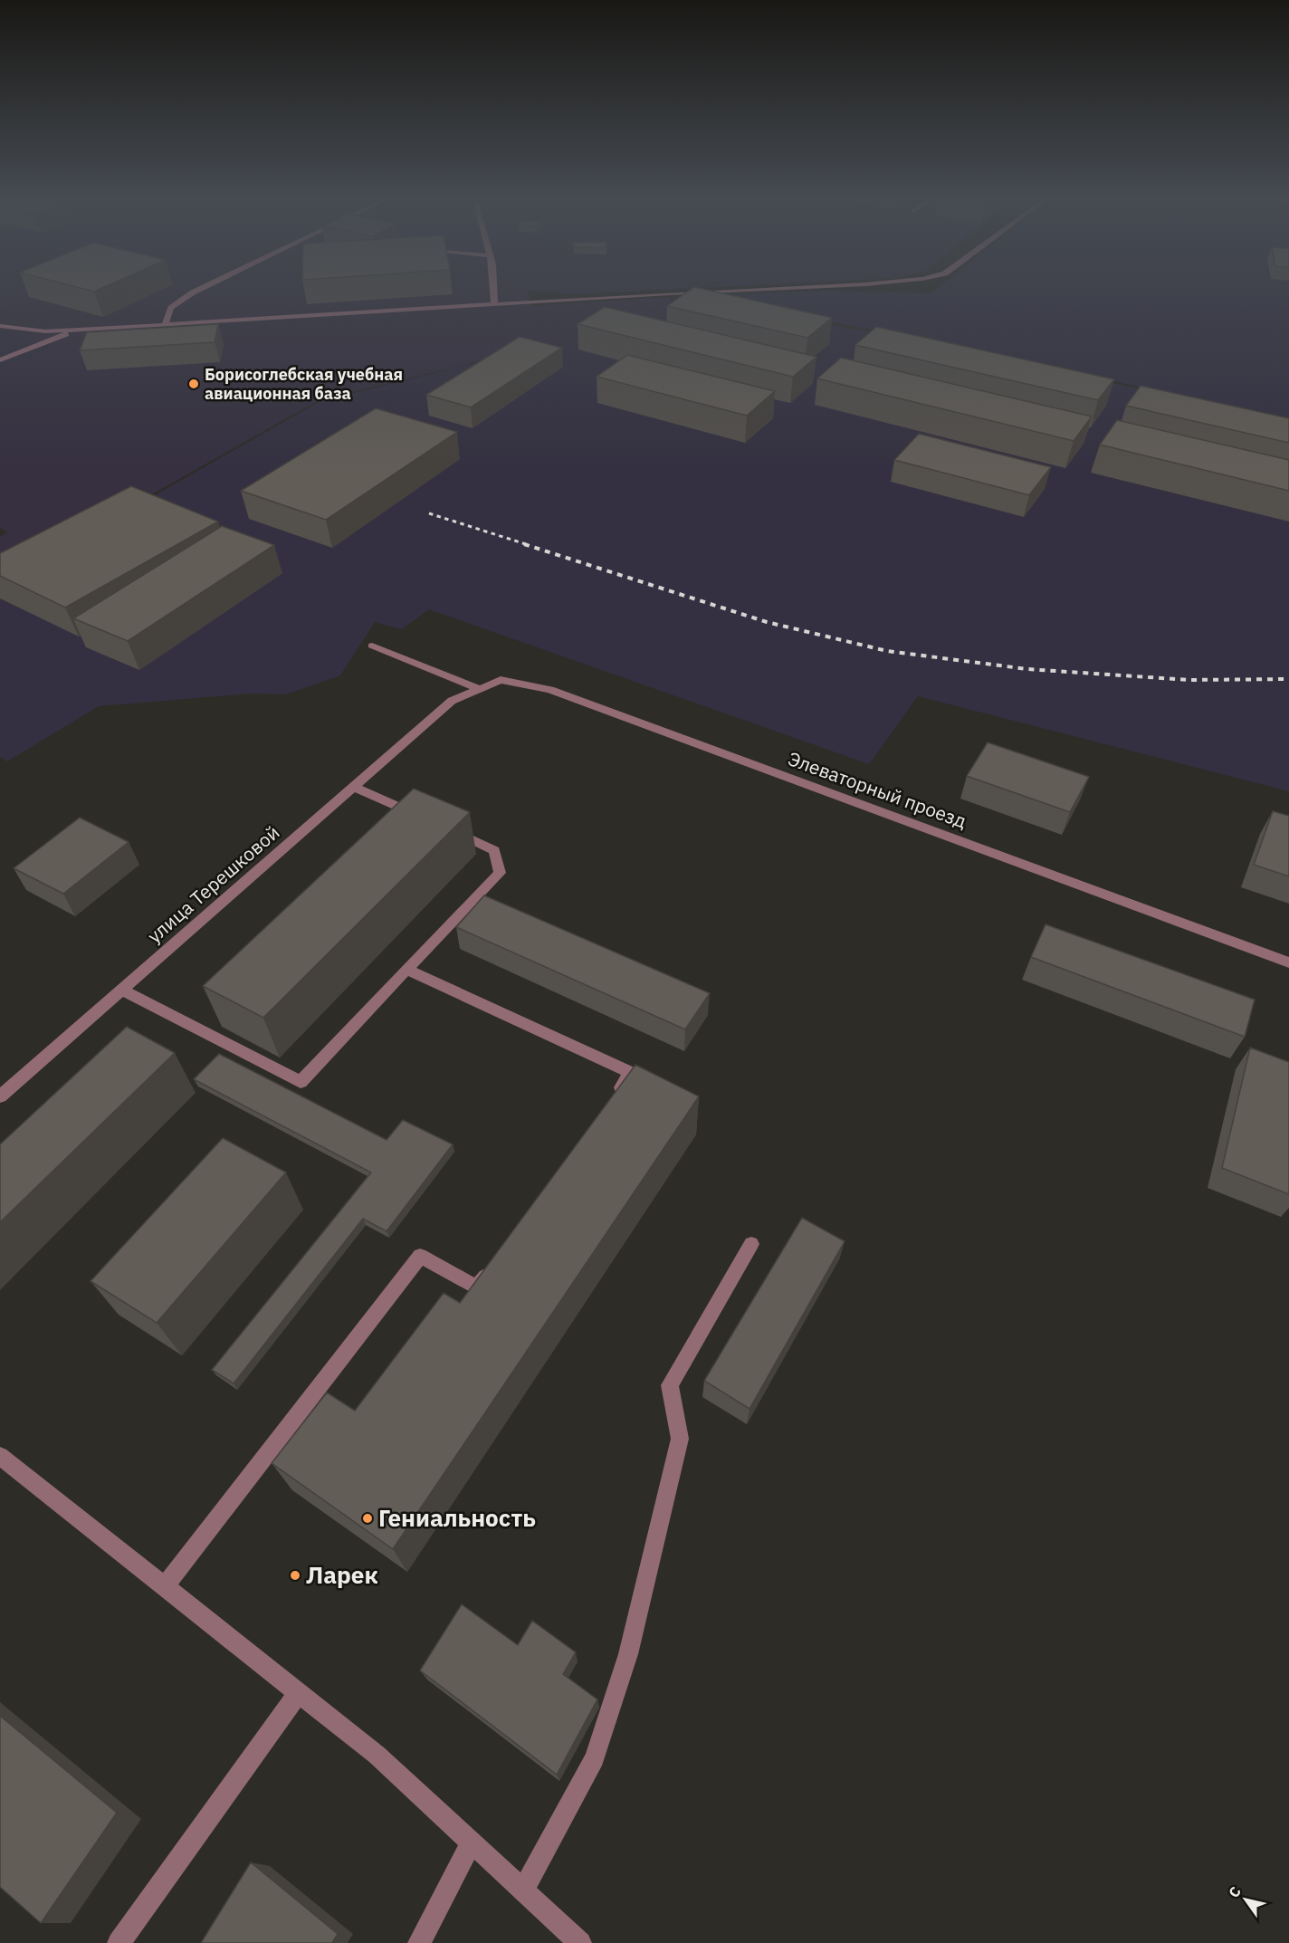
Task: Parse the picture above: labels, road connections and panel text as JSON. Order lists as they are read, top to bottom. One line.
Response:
{"streets":{"street":["Элеваторный проезд","улица Терешковой"]},"crossings":[["Элеваторный проезд","улица Терешковой"]],"places":["Борисоглебская учебная авиационная база","Гениальность","Ларек"],"north":"top left"}
